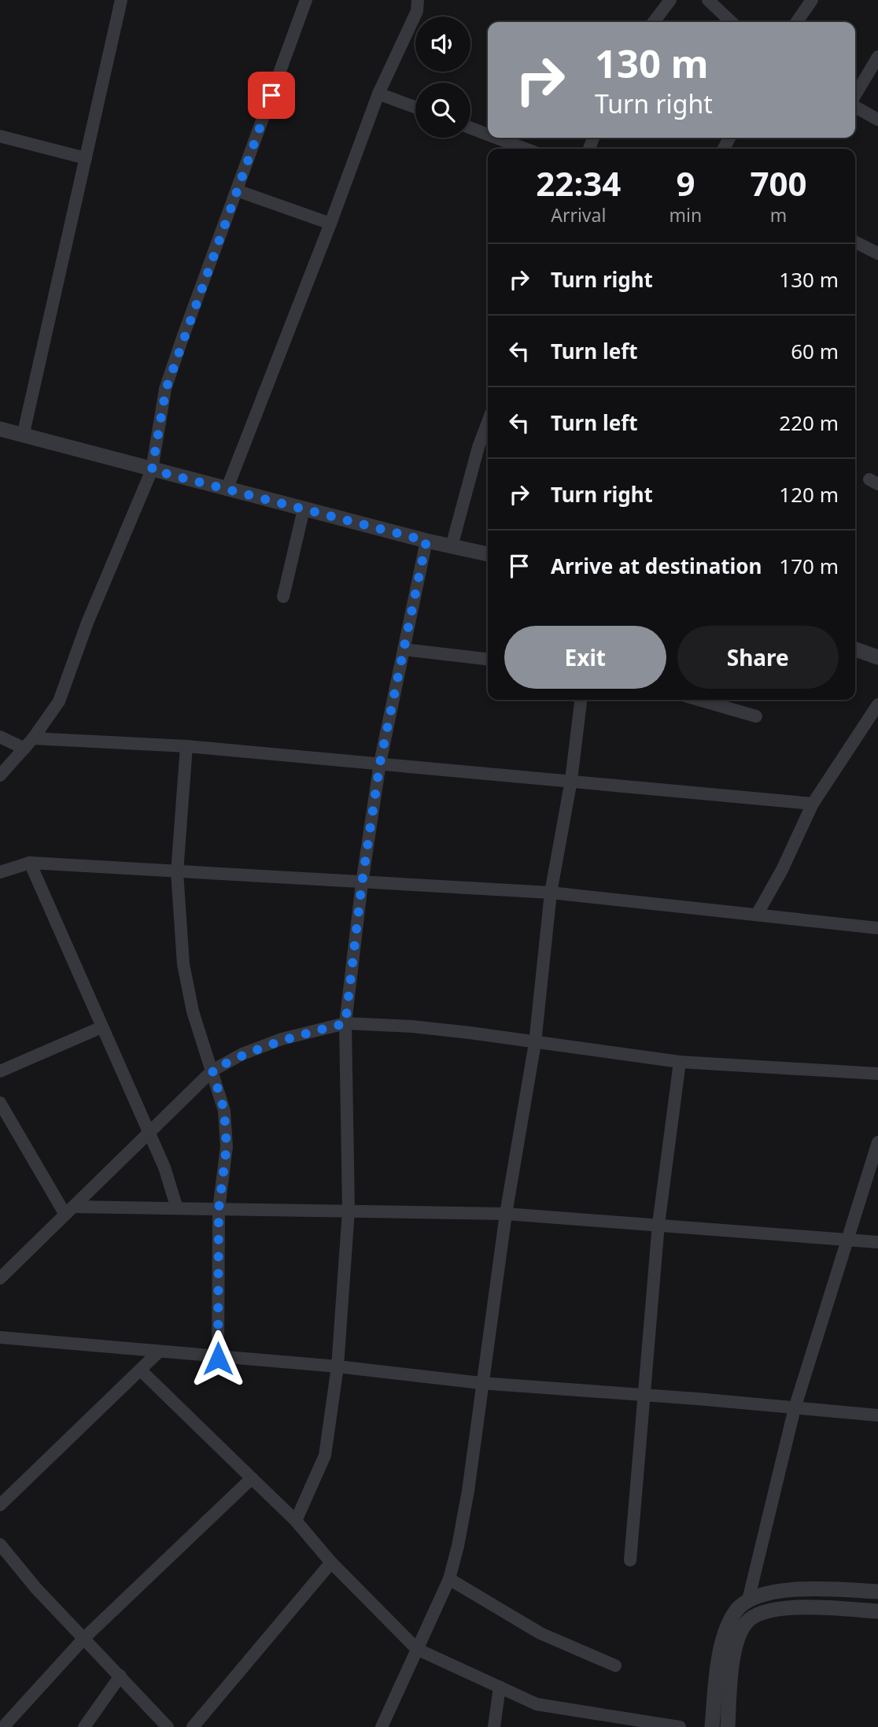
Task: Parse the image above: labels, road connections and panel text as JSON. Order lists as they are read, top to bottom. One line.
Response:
{"page":{"turn":["130 m","Turn right"],"eta":["22:34","Arrival","9","min","700","m"],"list":[{"name":"Turn right","value":"130 m"},{"name":"Turn left","value":"60 m"},{"name":"Turn left","value":"220 m"},{"name":"Turn right","value":"120 m"},{"name":"Arrive at destination","value":"170 m"}],"buttons":["Exit","Share"]}}
